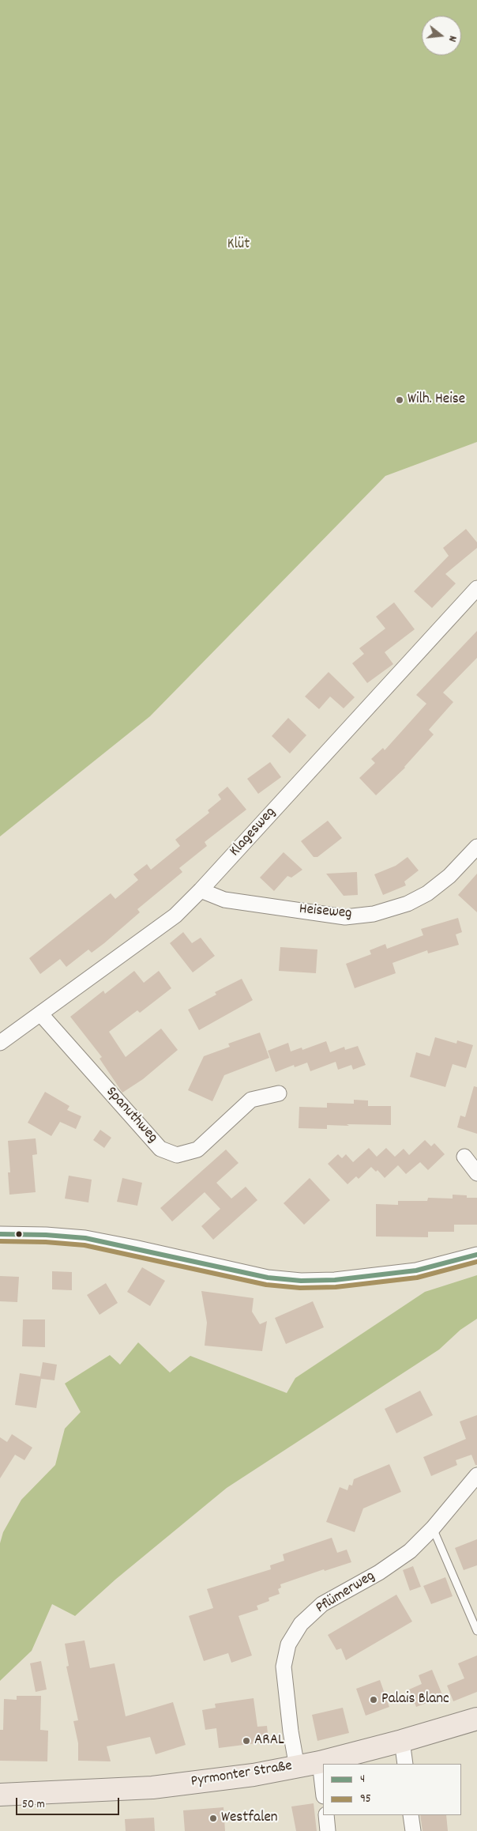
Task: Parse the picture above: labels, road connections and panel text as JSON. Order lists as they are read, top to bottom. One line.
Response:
{"streets":{"main road":["Pyrmonter Straße"],"street":["Klagesweg","Heiseweg","Spanuthweg","Pflümerweg"]},"crossings":[["Klagesweg","Heiseweg"],["Klagesweg","Spanuthweg"],["Pflümerweg","Pyrmonter Straße"]],"parks":["Klüt"],"places":["Wilh. Heise","Palais Blanc","ARAL","Westfalen"],"lines":["transit line 4","transit line 95"],"legend":["4","95"],"scale_bar":"50 m","north":"right"}
